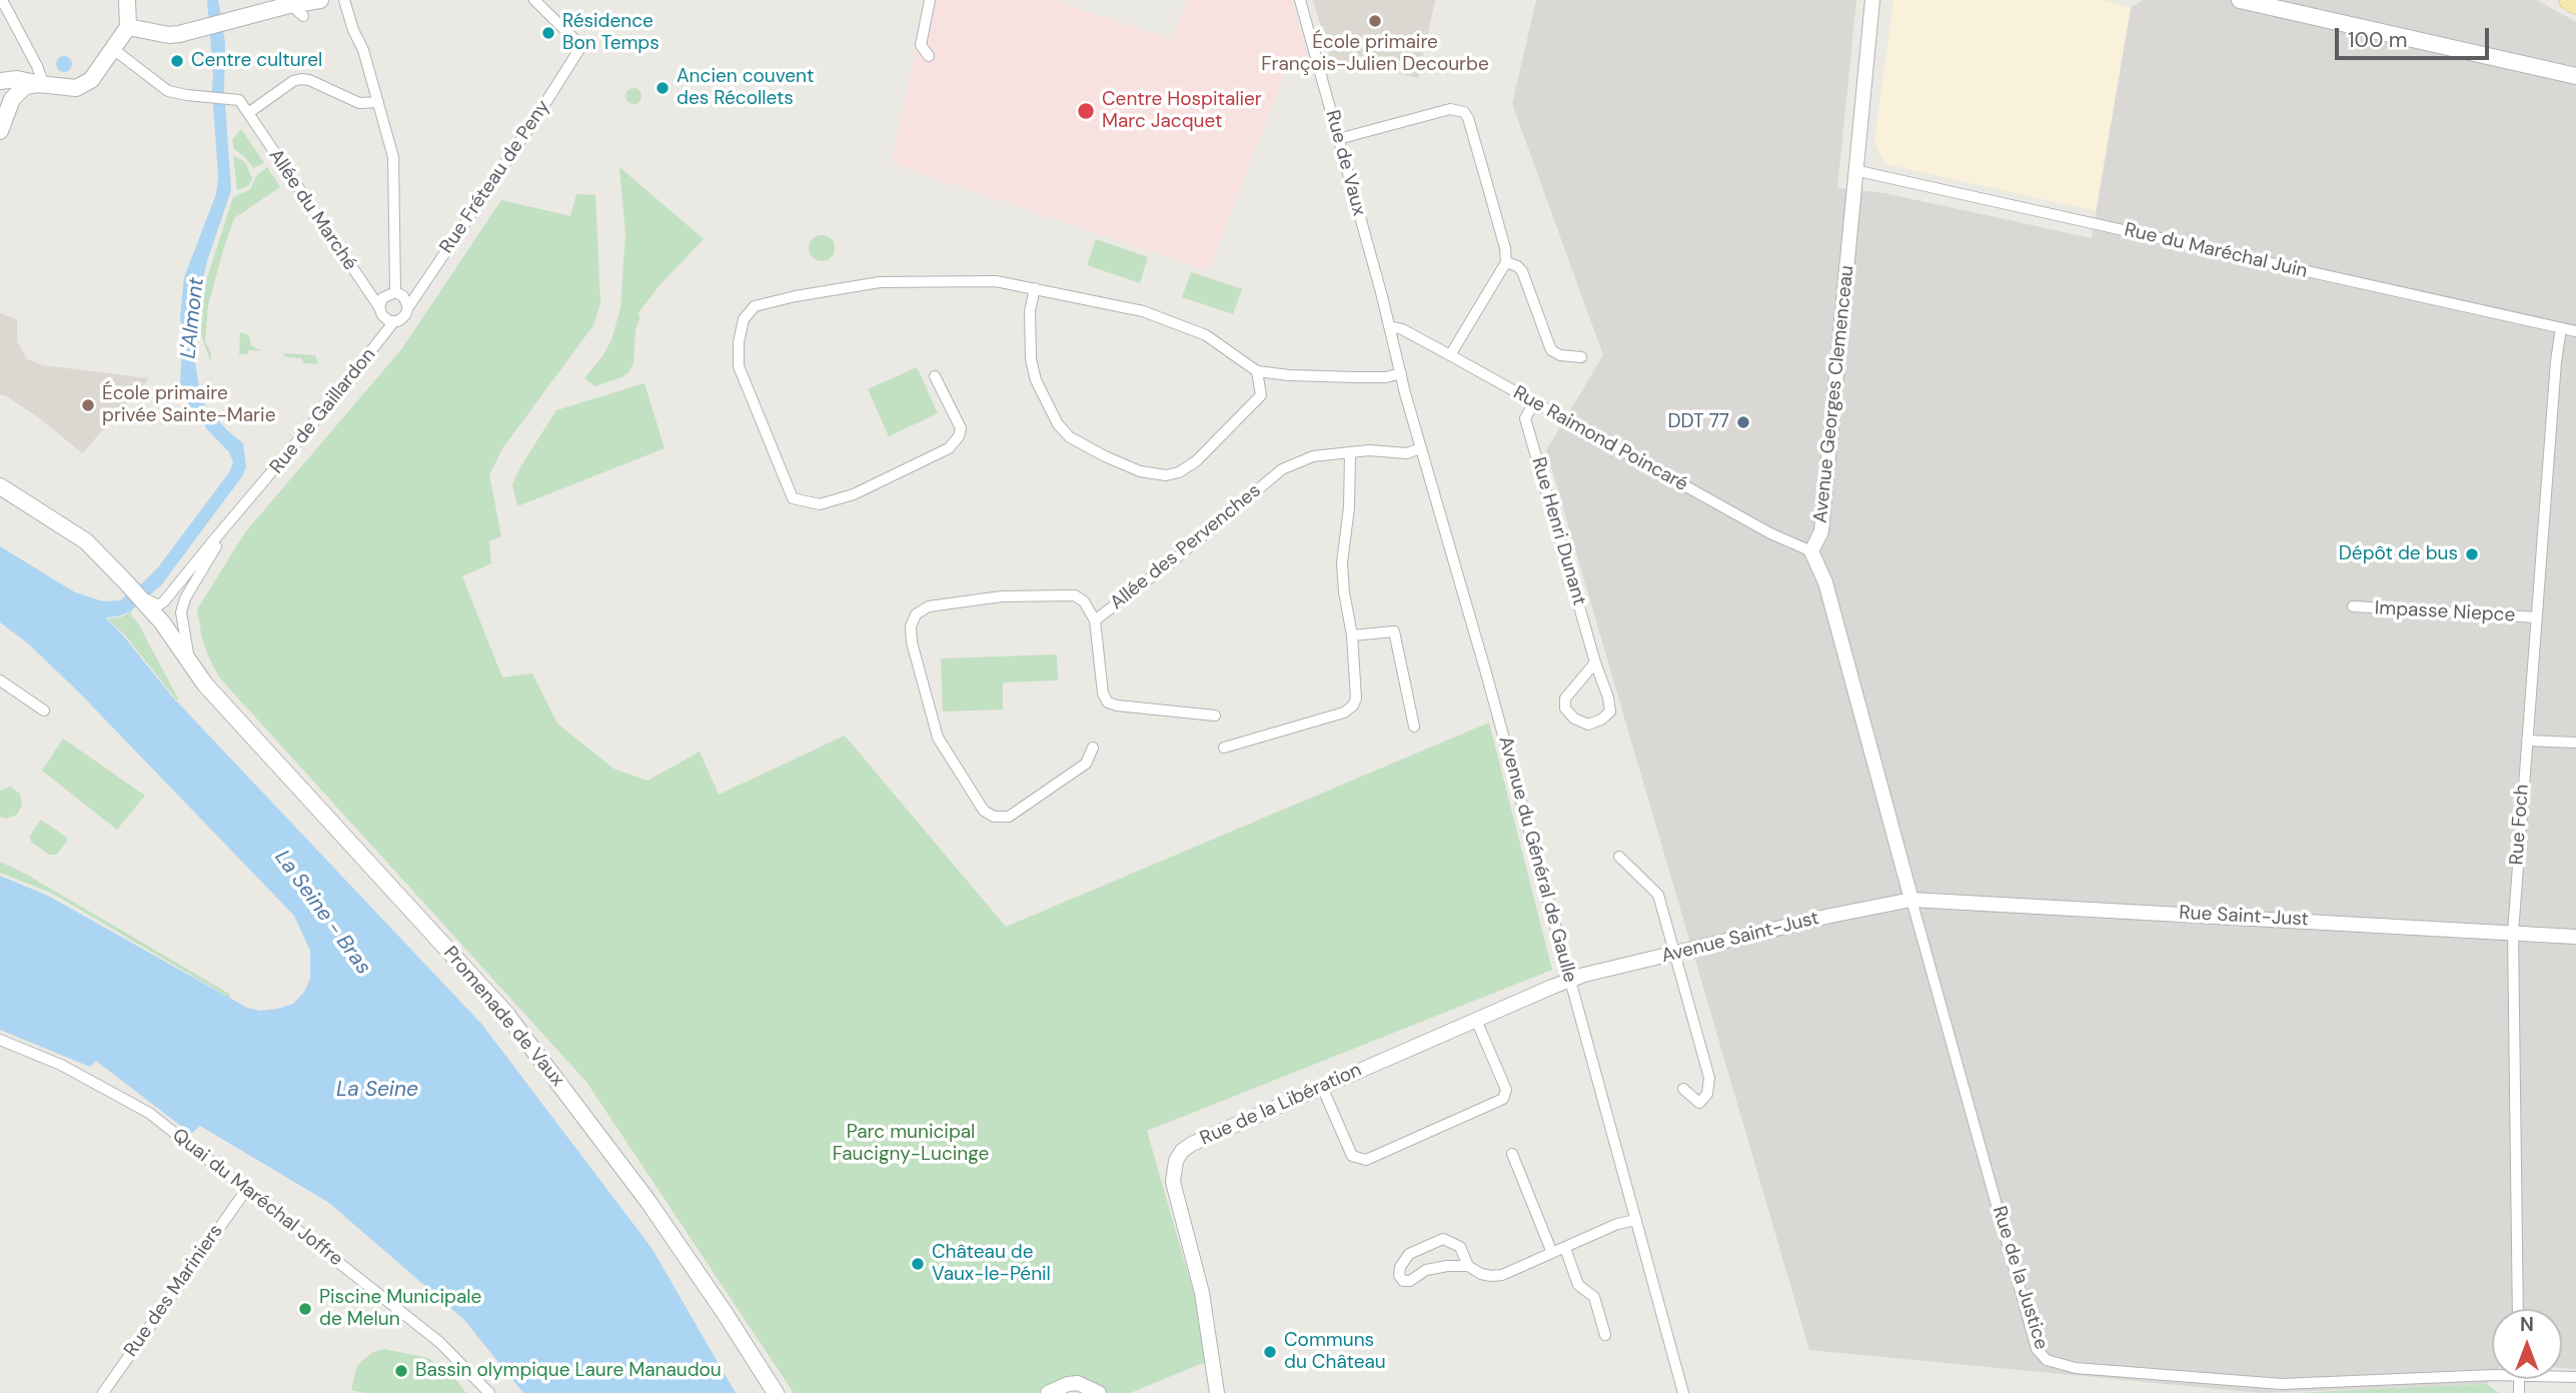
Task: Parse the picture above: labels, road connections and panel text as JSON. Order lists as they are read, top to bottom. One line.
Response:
{"streets":{"main road":["Promenade de Vaux"],"street":["Rue de Vaux","Rue Fréteau de Peny","Allée du Marché","Rue du Maréchal Juin","Avenue Georges Clemenceau","Rue de Gaillardon","Rue Raimond Poincaré","Rue Henri Dunant","Allée des Pervenches","Impasse Niepce","Rue Foch","Avenue du Général de Gaulle","Rue Saint-Just","Avenue Saint-Just","Rue de la Libération","Quai du Maréchal Joffre","Rue de la Justice","Rue des Mariniers"]},"crossings":[["Rue de Vaux","Rue Raimond Poincaré"],["Rue de Vaux","Avenue du Général de Gaulle"],["Rue Fréteau de Peny","Allée du Marché"],["Rue Fréteau de Peny","Rue de Gaillardon"],["Allée du Marché","Rue de Gaillardon"],["Rue du Maréchal Juin","Avenue Georges Clemenceau"],["Rue du Maréchal Juin","Rue Foch"],["Avenue Georges Clemenceau","Rue Raimond Poincaré"],["Avenue Georges Clemenceau","Rue Saint-Just"],["Avenue Georges Clemenceau","Avenue Saint-Just"],["Avenue Georges Clemenceau","Rue de la Justice"],["Rue de Gaillardon","Promenade de Vaux"],["Rue Raimond Poincaré","Rue Henri Dunant"],["Rue Raimond Poincaré","Avenue du Général de Gaulle"],["Allée des Pervenches","Avenue du Général de Gaulle"],["Impasse Niepce","Rue Foch"],["Rue Foch","Rue Saint-Just"],["Avenue du Général de Gaulle","Avenue Saint-Just"],["Avenue du Général de Gaulle","Rue de la Libération"],["Rue Saint-Just","Avenue Saint-Just"],["Rue Saint-Just","Rue de la Justice"],["Avenue Saint-Just","Rue de la Libération"],["Avenue Saint-Just","Rue de la Justice"],["Quai du Maréchal Joffre","Rue des Mariniers"]],"water":["L'Almont","La Seine - Bras","La Seine"],"parks":["Parc municipal Faucigny-Lucinge"],"places":["École primaire François-Julien Decourbe","Résidence Bon Temps","Centre culturel","Ancien couvent des Récollets","Centre Hospitalier Marc Jacquet","École primaire privée Sainte-Marie","DDT 77","Dépôt de bus","Château de Vaux-le-Pénil","Piscine Municipale de Melun","Communs du Château","Bassin olympique Laure Manaudou"],"scale_bar":"100 m","north":"top"}
